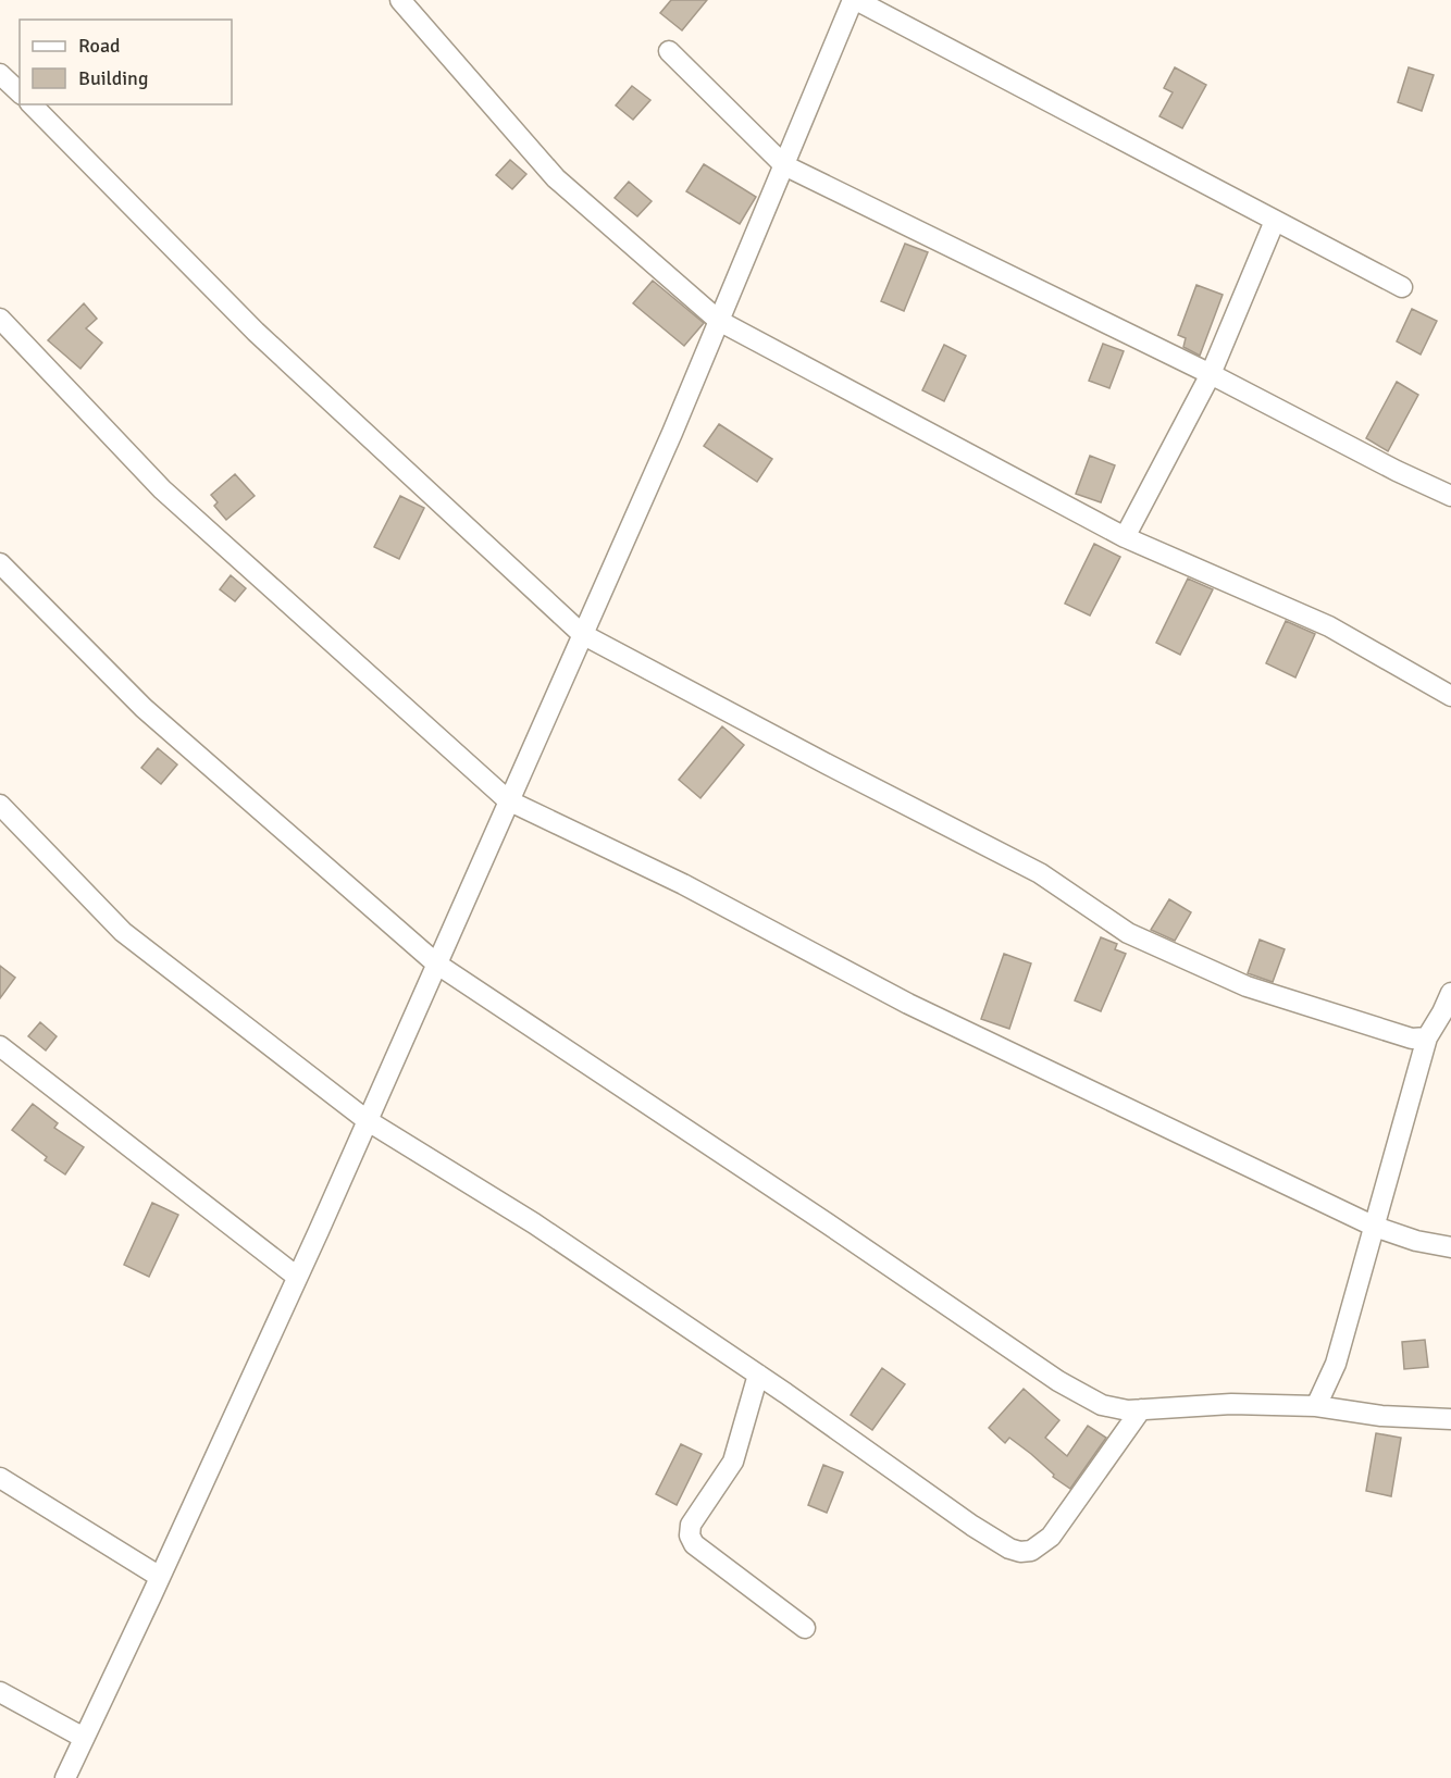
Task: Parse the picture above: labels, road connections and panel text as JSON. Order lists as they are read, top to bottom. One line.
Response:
{"legend":["Road","Building"]}
